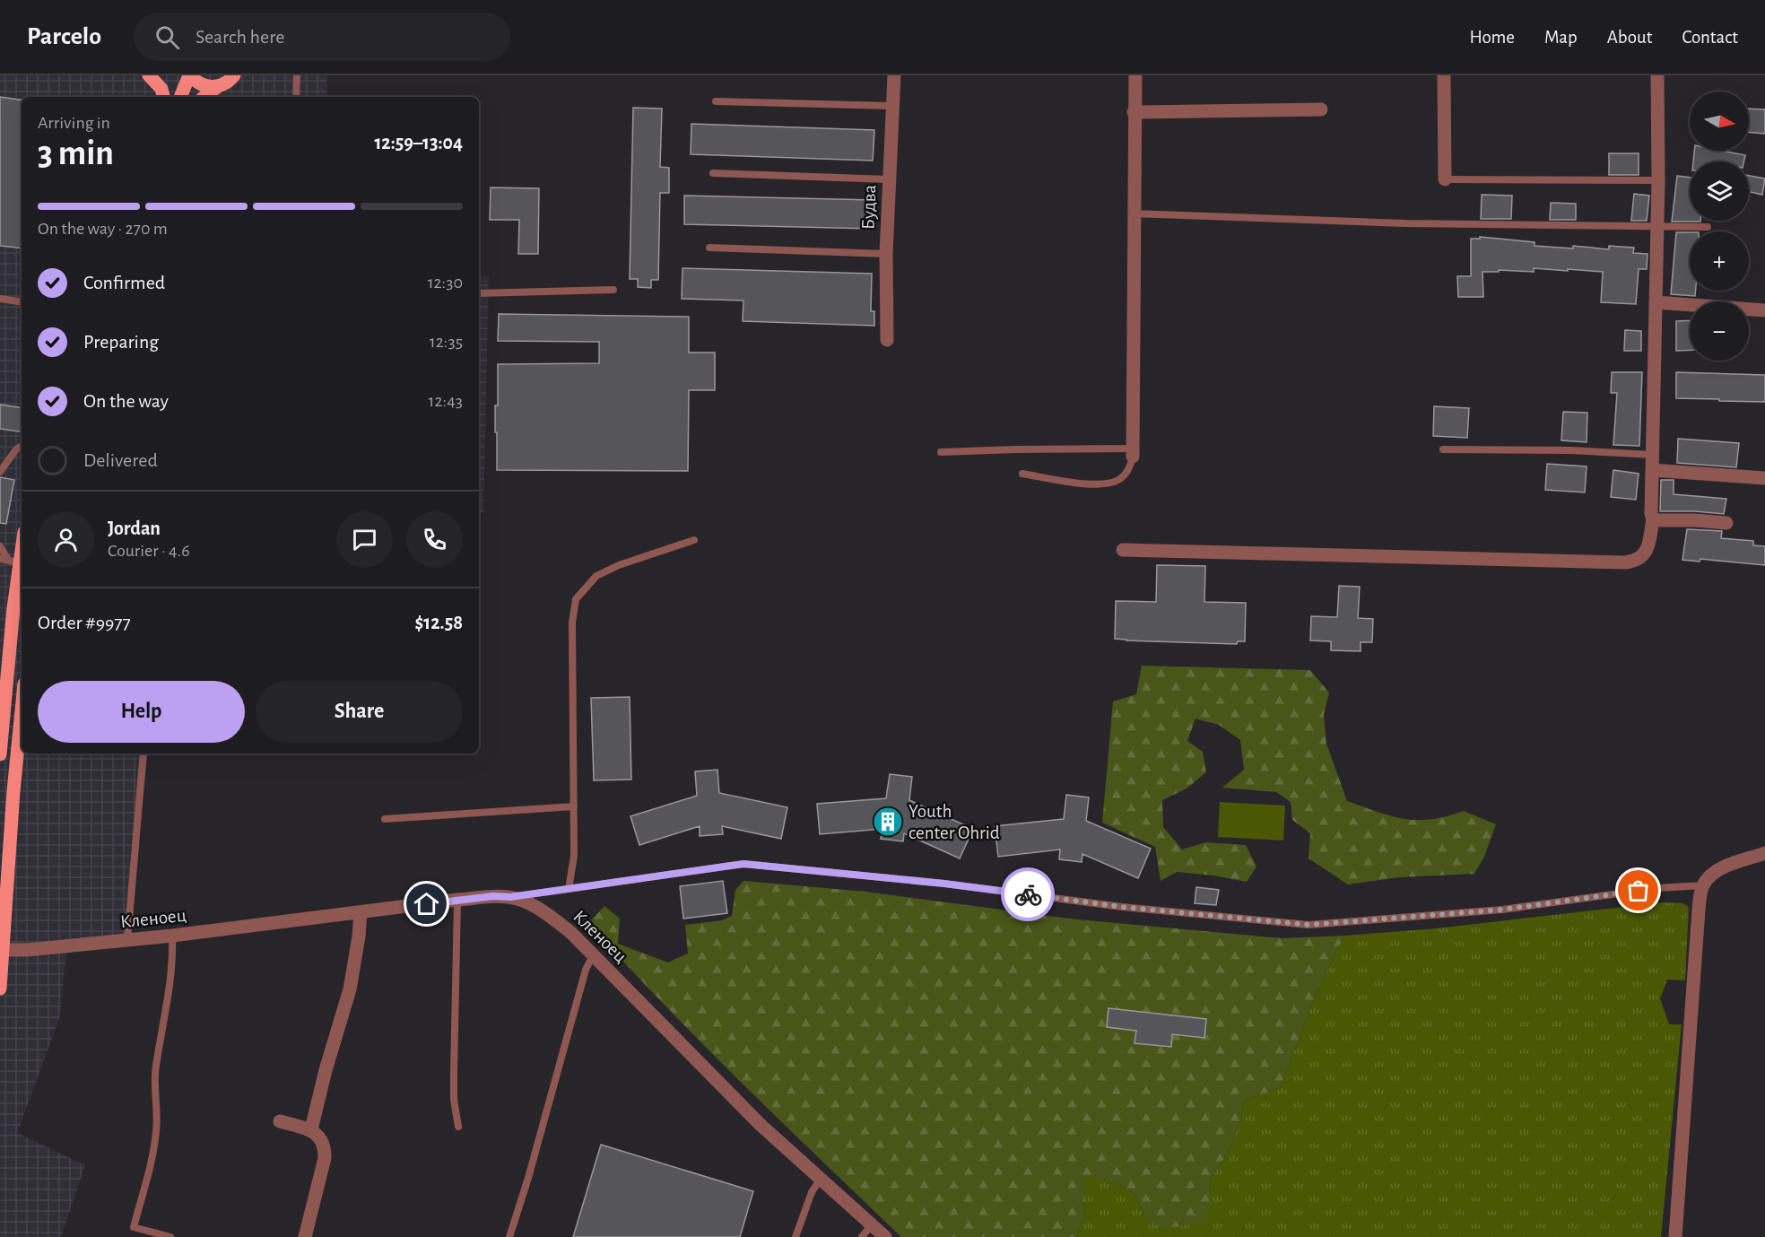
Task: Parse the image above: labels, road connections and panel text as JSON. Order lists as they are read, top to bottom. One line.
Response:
{"streets":{"street":["Будва","Кленоец"]},"places":{"building":["Youth center Ohrid"]},"north":"right","page":{"header":"Parcelo","search":"Search here","nav":["Home","Map","About","Contact"],"map_buttons":["+","−"],"heading":["3 min","Arriving in","12:59–13:04"],"panel":["Jordan","Courier · 4.6","Order #9977","$12.58"],"bar":"On the way · 270 m","list":[["Confirmed","12:30"],["Preparing","12:35"],["On the way","12:43"],"Delivered"],"buttons":["Help","Share"]}}
